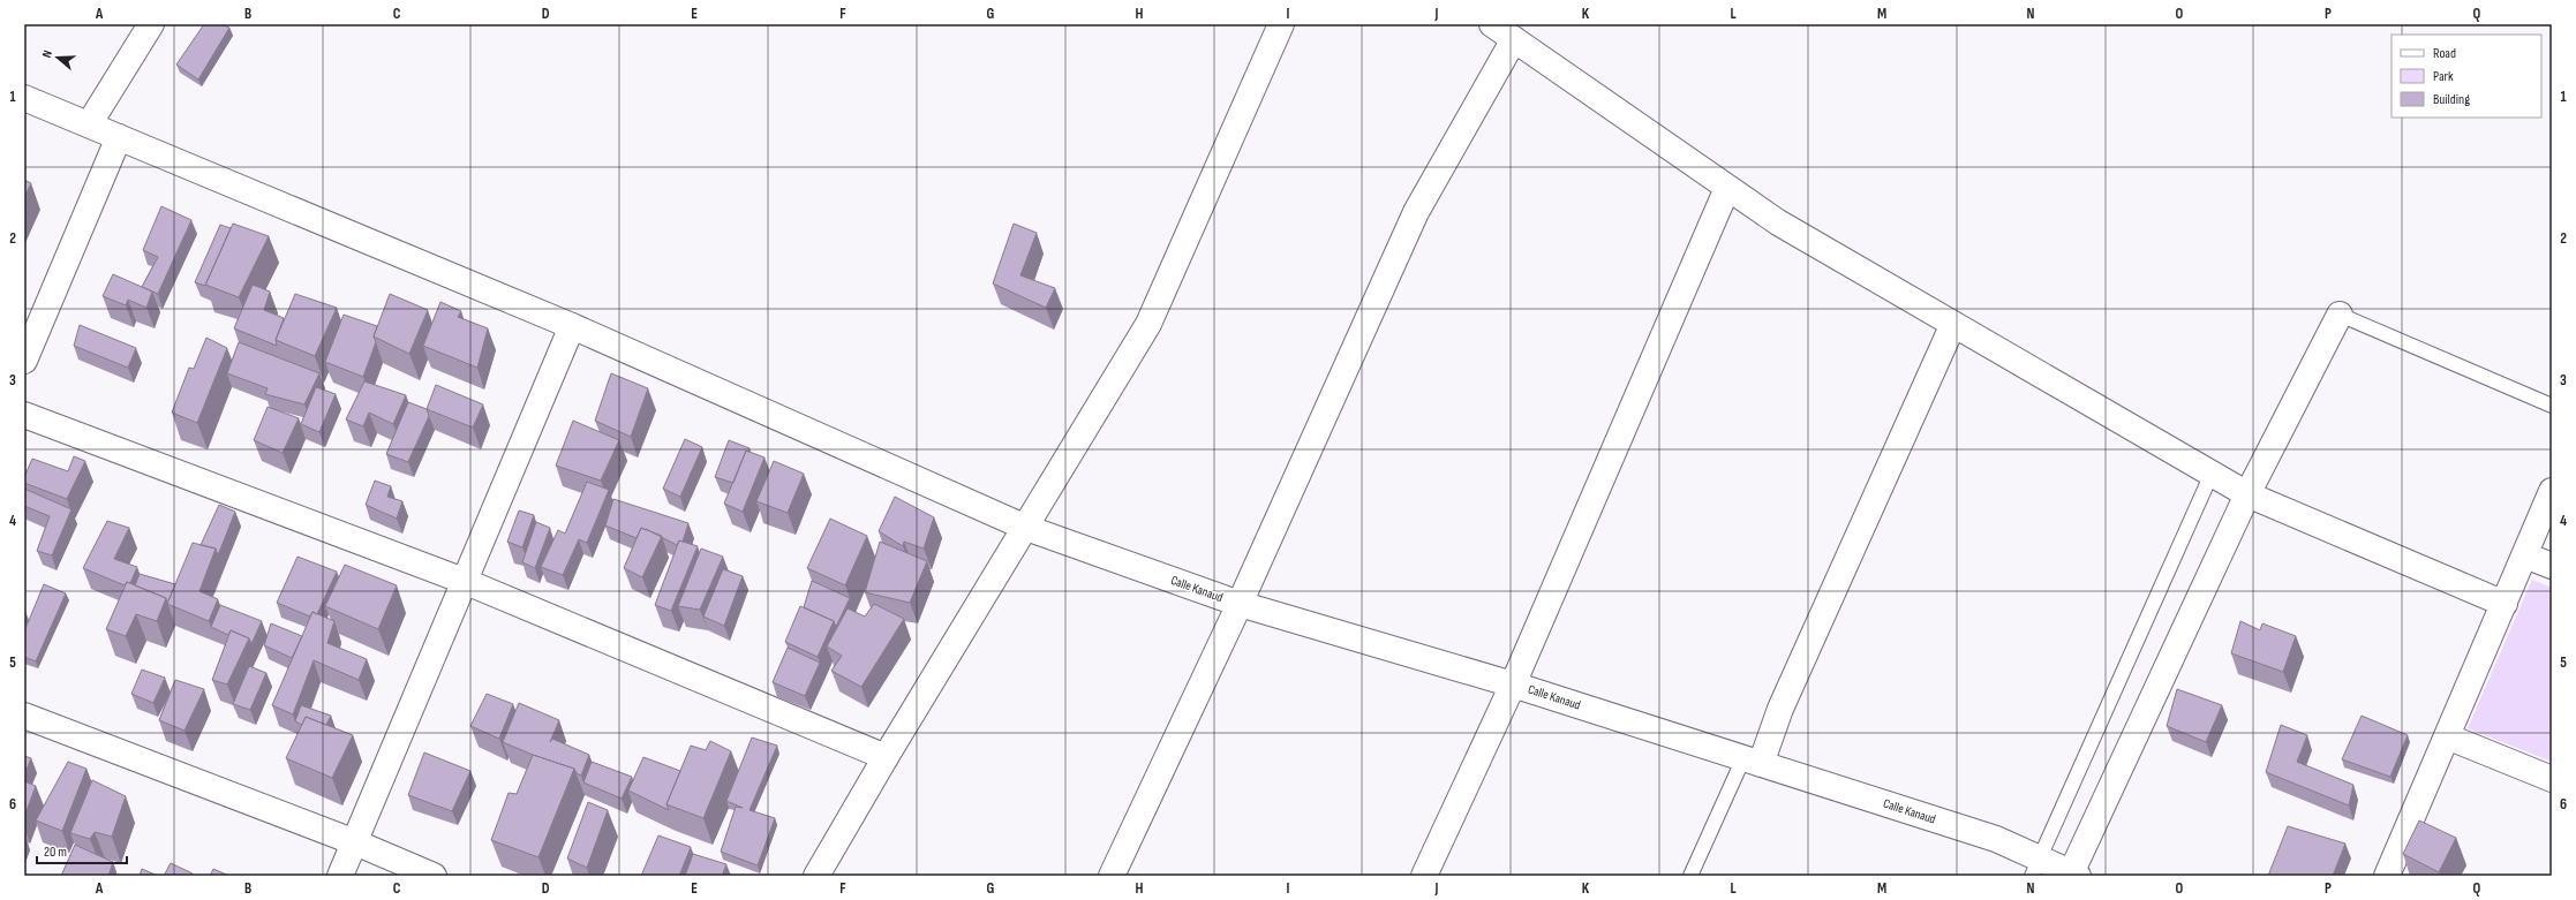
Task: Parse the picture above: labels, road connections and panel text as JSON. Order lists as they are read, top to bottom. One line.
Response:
{"streets":{"street":["Calle Kanaud"]},"legend":["Road","Park","Building"],"scale_bar":"20 m","north":"left","grid":{"columns":["A","B","C","D","E","F","G","H","I","J","K","L","M","N","O","P","Q"],"rows":["1","2","3","4","5","6"]}}
